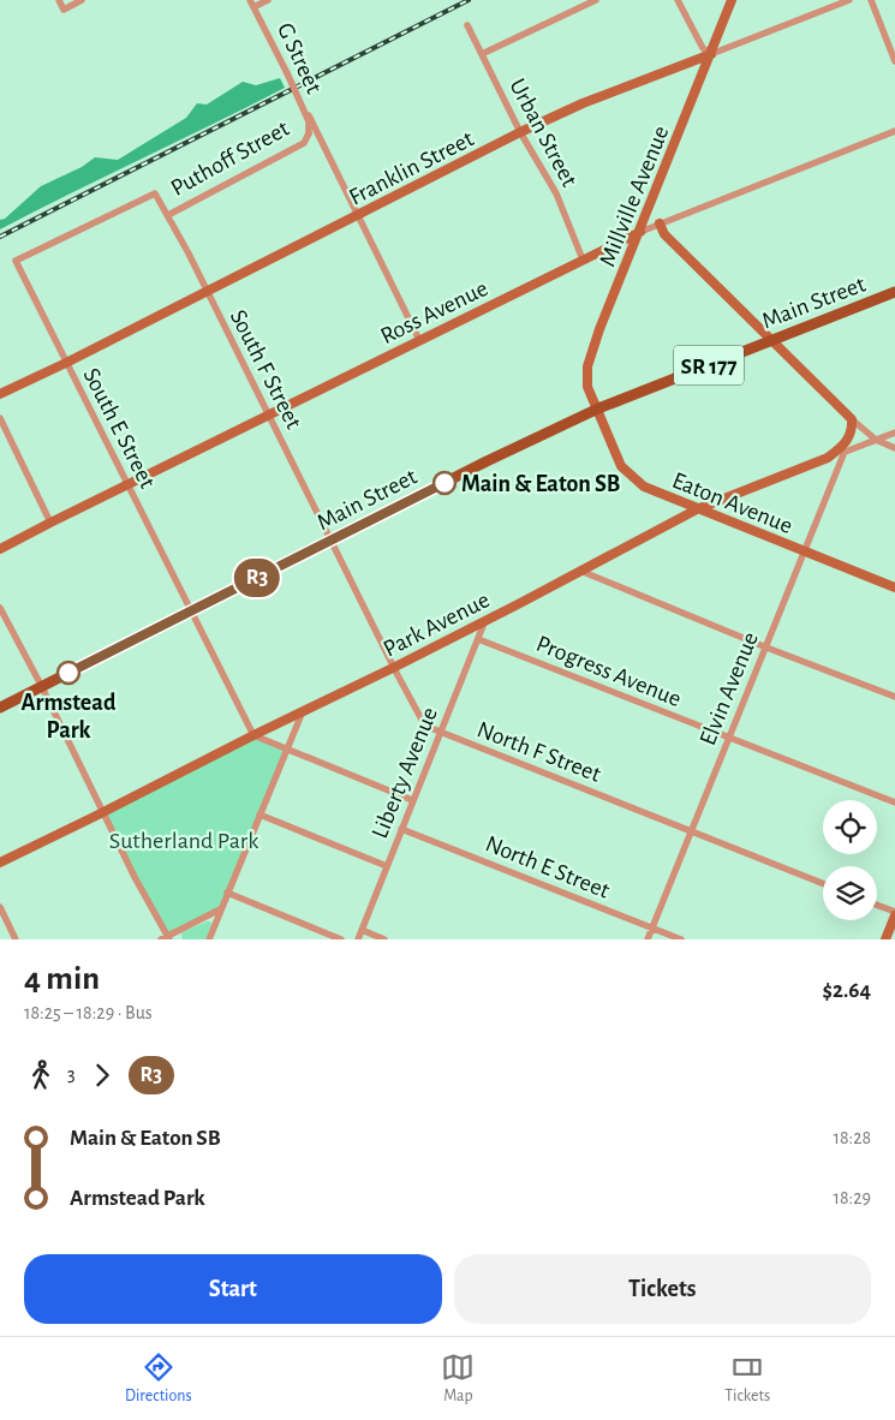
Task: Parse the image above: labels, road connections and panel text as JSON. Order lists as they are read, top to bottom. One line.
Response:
{"streets":{"main road":["Franklin Street","Millville Avenue","Main Street","Ross Avenue","SR 177","Eaton Avenue","Park Avenue"],"street":["G Street","Urban Street","Puthoff Street","South F Street","South E Street","Progress Avenue","Elvin Avenue","North F Street","Liberty Avenue","North E Street"]},"crossings":[["G Street","Puthoff Street"],["G Street","Franklin Street"],["G Street","Ross Avenue"],["Urban Street","Franklin Street"],["Urban Street","Ross Avenue"],["Puthoff Street","South F Street"],["Puthoff Street","South E Street"],["Franklin Street","Millville Avenue"],["Franklin Street","South F Street"],["Franklin Street","South E Street"],["Millville Avenue","Main Street"],["Millville Avenue","Ross Avenue"],["Millville Avenue","Eaton Avenue"],["Main Street","South F Street"],["Main Street","South E Street"],["Main Street","Eaton Avenue"],["Main Street","North F Street"],["Ross Avenue","South F Street"],["Ross Avenue","South E Street"],["South F Street","North F Street"],["Eaton Avenue","Park Avenue"],["Eaton Avenue","Elvin Avenue"],["Park Avenue","Elvin Avenue"],["Park Avenue","North F Street"],["Park Avenue","Liberty Avenue"],["Progress Avenue","Elvin Avenue"],["Progress Avenue","Liberty Avenue"],["Elvin Avenue","North F Street"],["Elvin Avenue","North E Street"],["North F Street","Liberty Avenue"],["Liberty Avenue","North E Street"]],"parks":["Sutherland Park"],"places":["Main & Eaton SB","Armstead Park"],"lines":["bus line R3"],"page":{"on_map":"R3","heading":["4 min","18:25 – 18:29 · Bus","$2.64"],"legs":["3","R3"],"list":[{"name":"Main & Eaton SB","value":"18:28"},{"name":"Armstead Park","value":"18:29"}],"buttons":["Start","Tickets"],"tabs":["Directions","Map","Tickets"]}}
